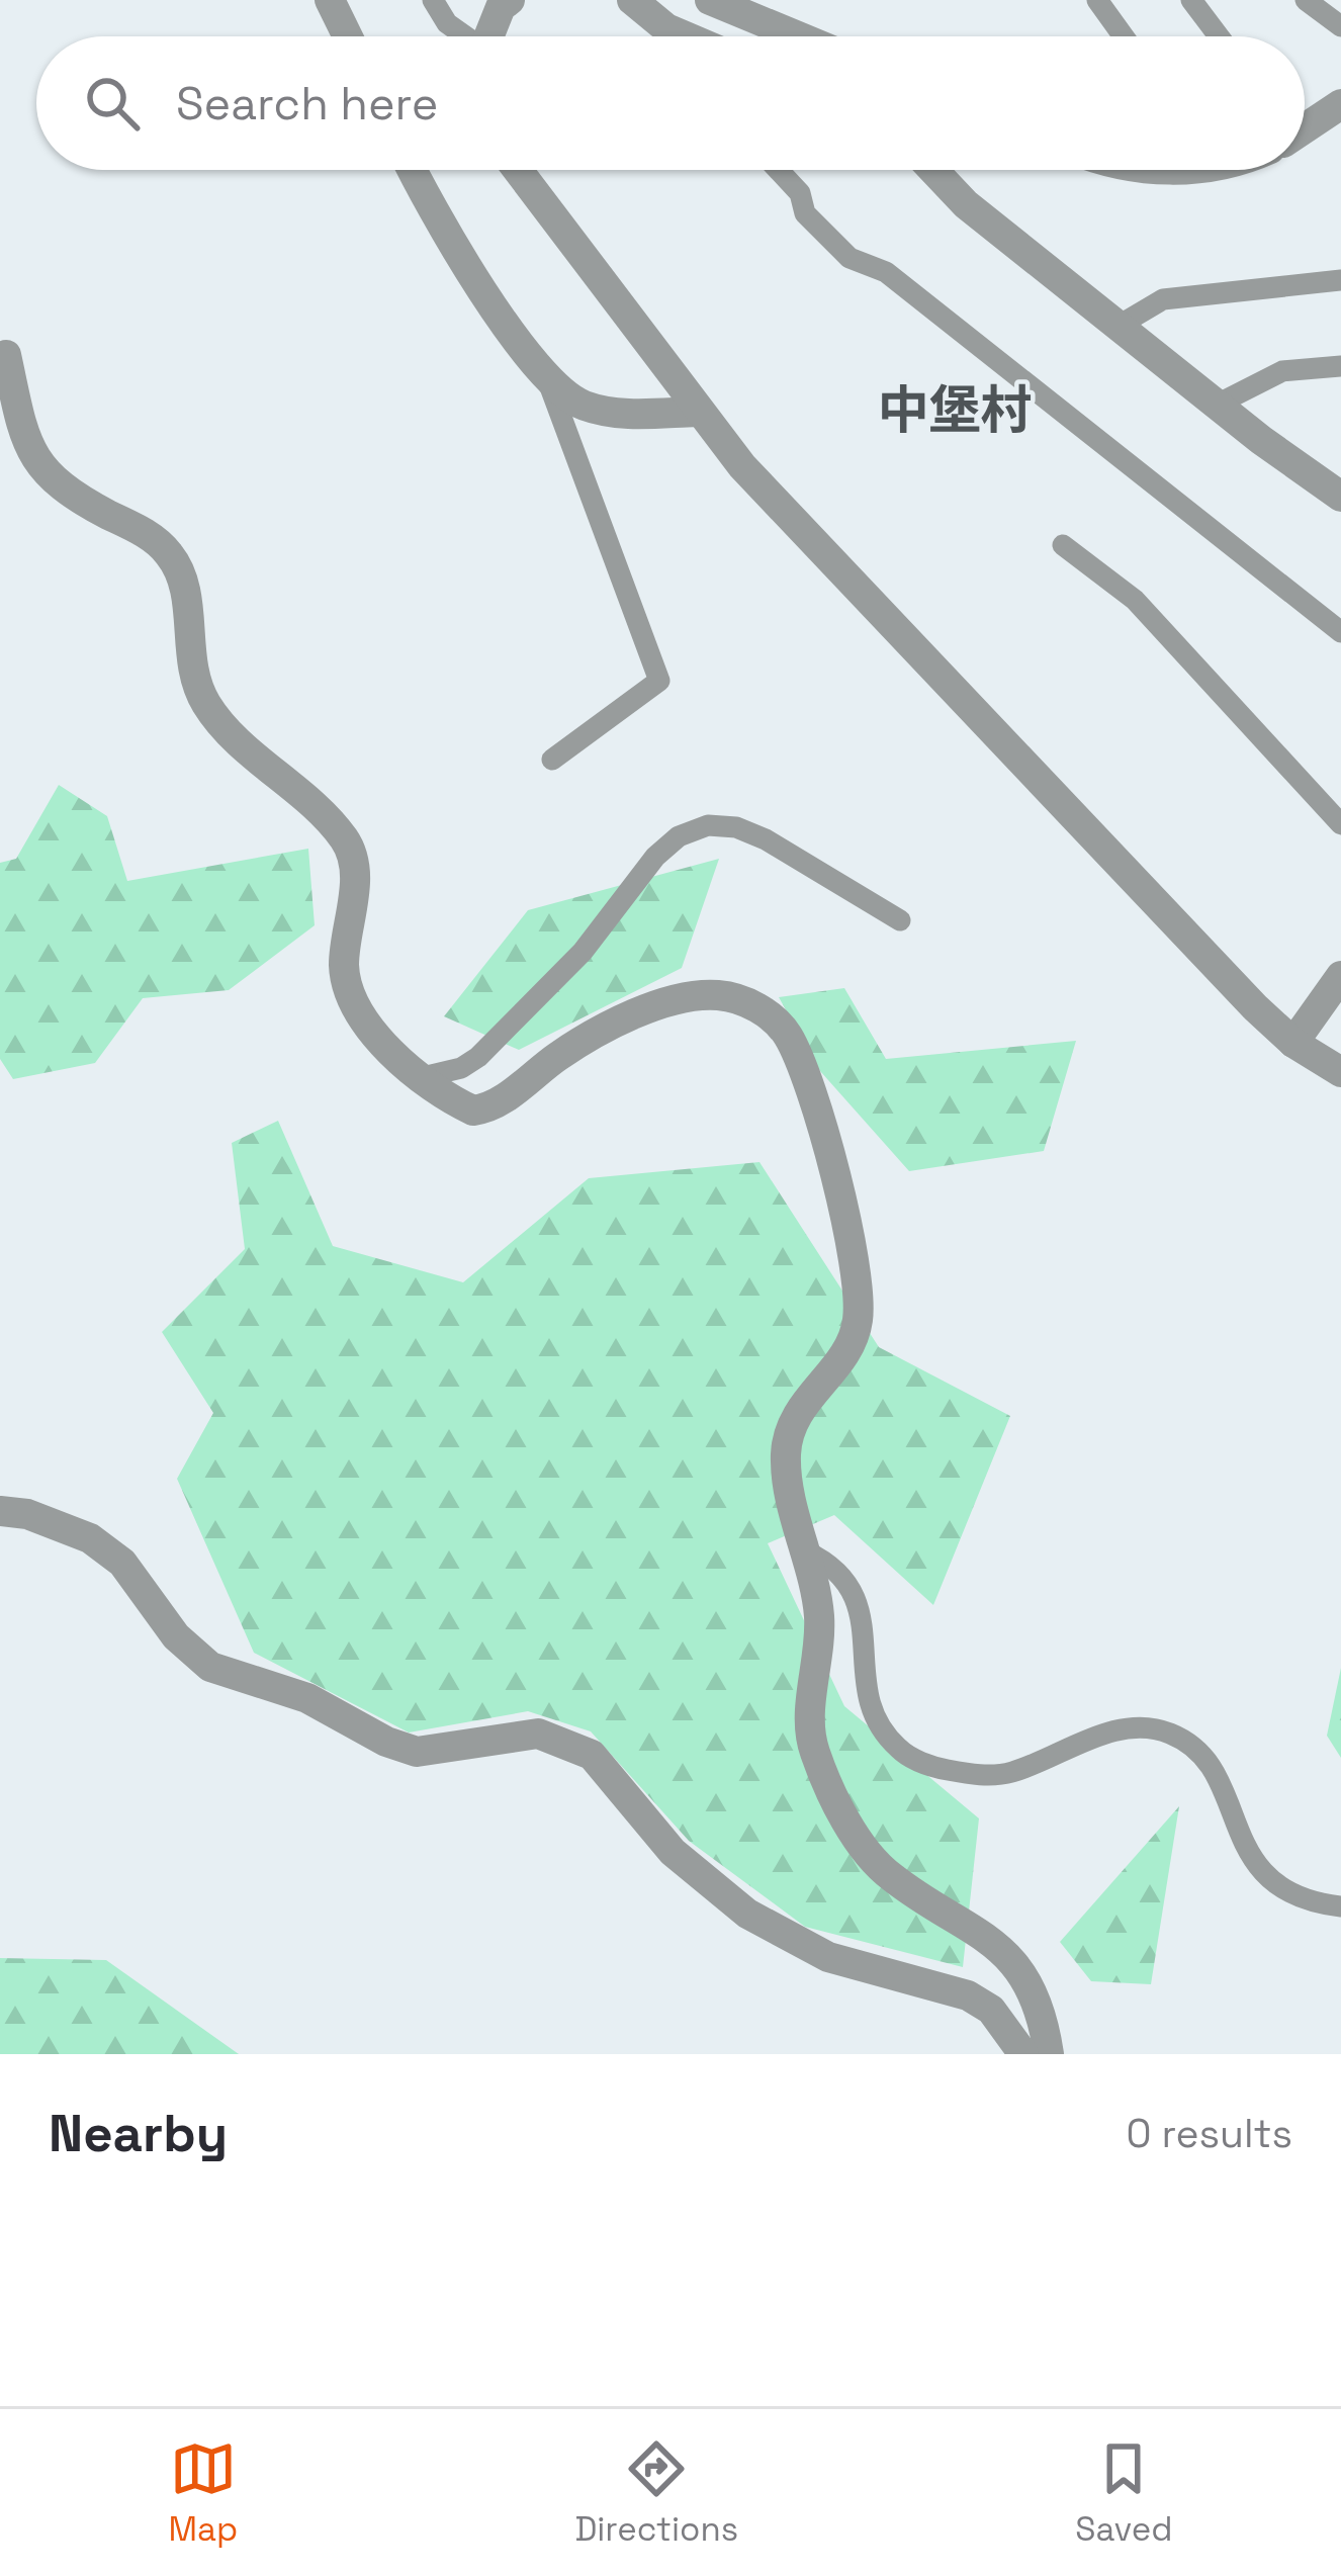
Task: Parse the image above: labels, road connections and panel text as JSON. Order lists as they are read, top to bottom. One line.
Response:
{"districts":["中堡村"],"page":{"search":"Search here","heading":["Nearby","0 results"],"nav":["Map","Directions","Saved"]}}
